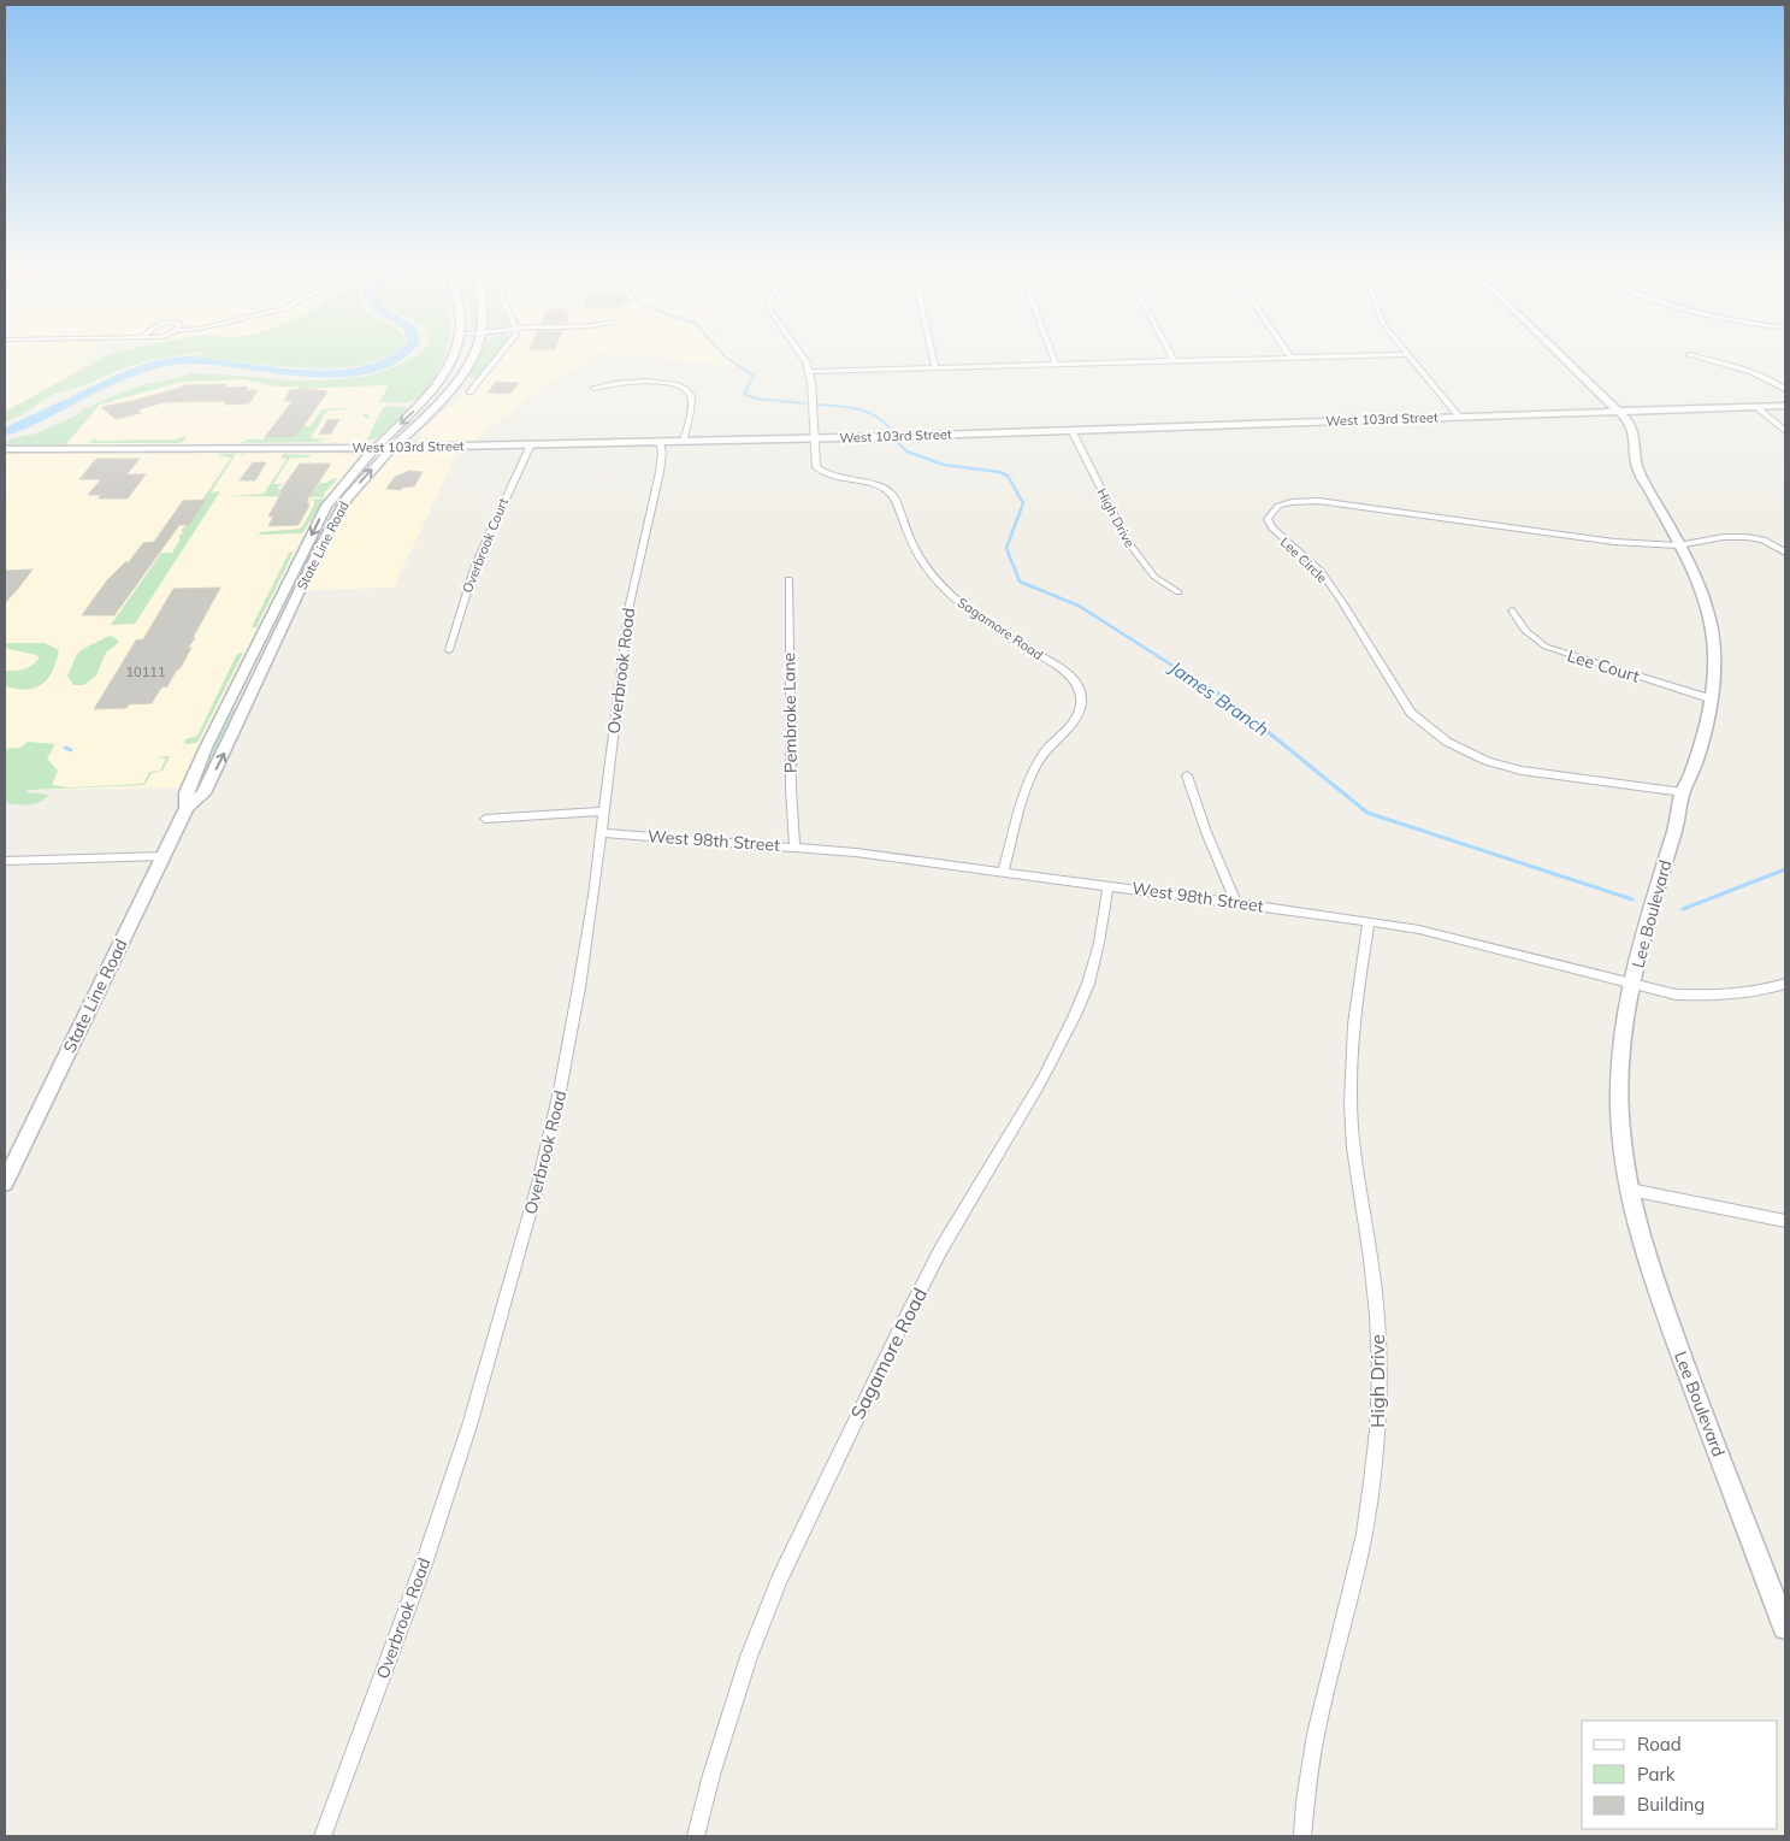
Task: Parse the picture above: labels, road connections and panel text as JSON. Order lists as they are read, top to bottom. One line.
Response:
{"streets":{"main road":["West 103rd Street","State Line Road","Lee Boulevard"],"street":["High Drive","Overbrook Court","Lee Circle","Sagamore Road","Lee Court","Overbrook Road","Pembroke Lane","West 98th Street"]},"crossings":[["West 103rd Street","High Drive"],["West 103rd Street","State Line Road"],["West 103rd Street","Overbrook Court"],["West 103rd Street","Sagamore Road"],["West 103rd Street","Overbrook Road"],["West 103rd Street","Lee Boulevard"],["High Drive","West 98th Street"],["Lee Circle","Lee Boulevard"],["Sagamore Road","West 98th Street"],["Lee Court","Lee Boulevard"],["Overbrook Road","West 98th Street"],["Pembroke Lane","West 98th Street"],["West 98th Street","Lee Boulevard"]],"water":["James Branch"],"house_numbers":["10111"],"legend":["Road","Park","Building"]}
